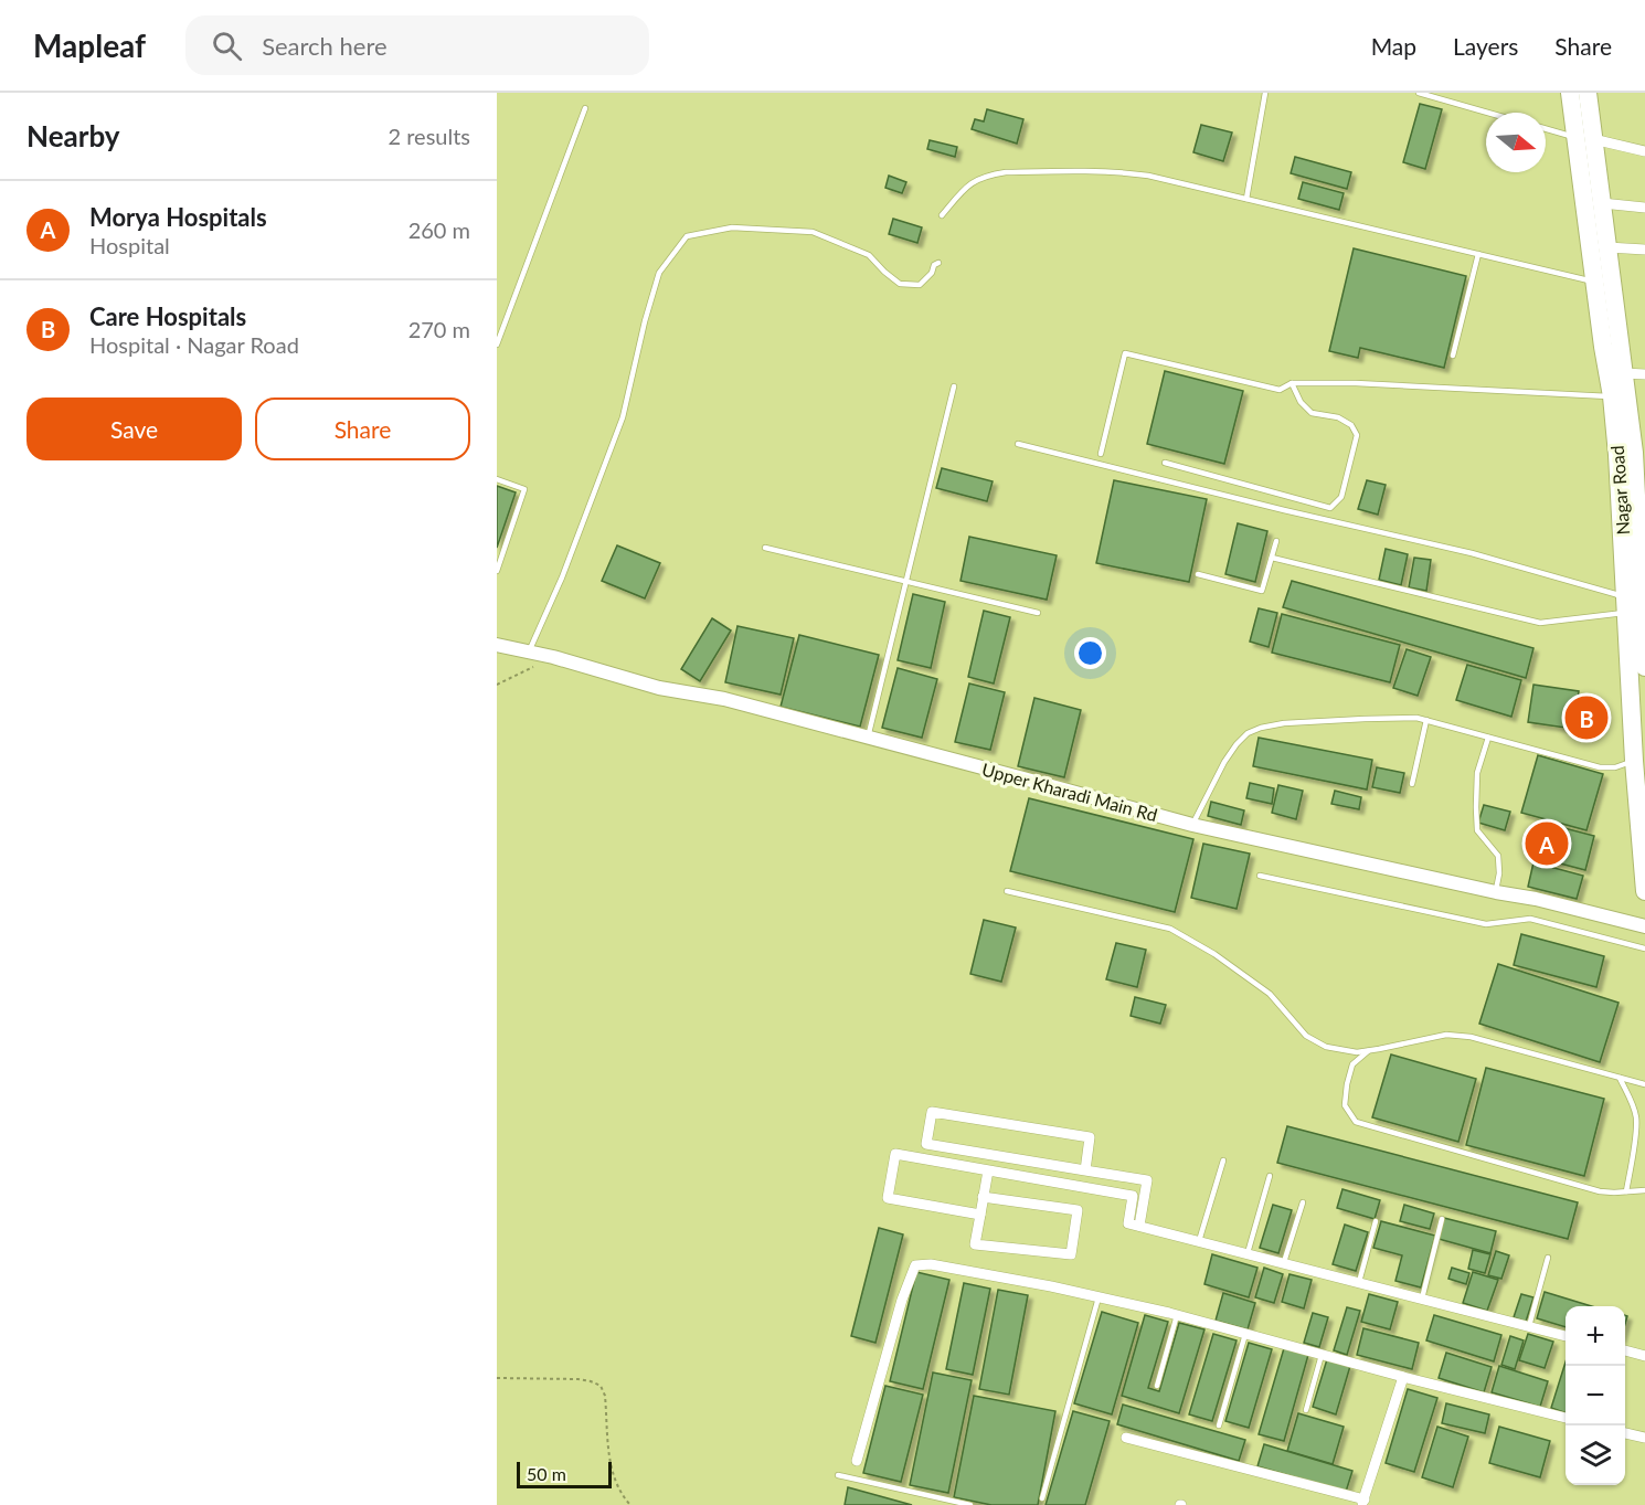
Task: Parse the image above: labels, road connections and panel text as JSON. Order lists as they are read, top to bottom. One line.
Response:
{"streets":{"highway":["Nagar Road"],"street":["Upper Kharadi Main Rd"]},"scale_bar":"50 m","north":"right","page":{"header":"Mapleaf","search":"Search here","nav":["Map","Layers","Share"],"heading":["Nearby","2 results"],"list":[{"mark":"A","name":"Morya Hospitals","note":"Hospital","value":"260 m"},{"mark":"B","name":"Care Hospitals","note":"Hospital · Nagar Road","value":"270 m"}],"buttons":["Save","Share"],"pins":["B","A"],"map_buttons":["+","−"],"scale":"50 m"}}
